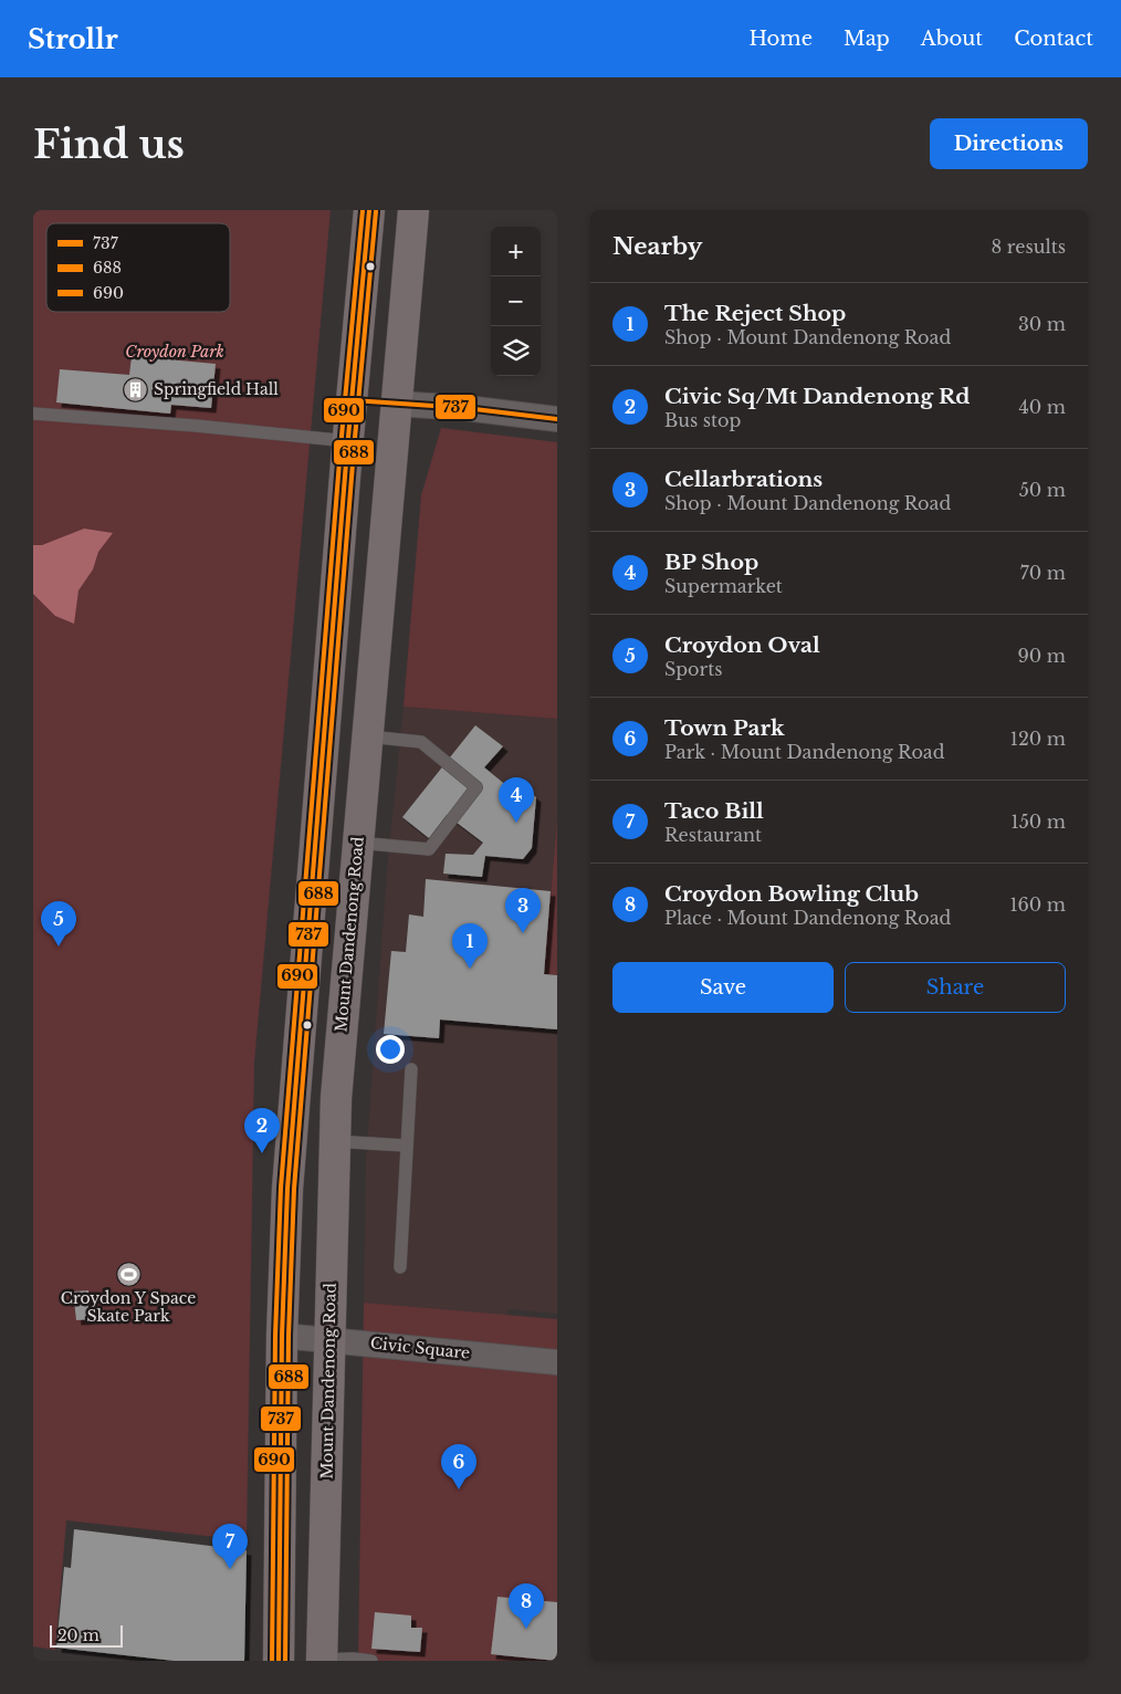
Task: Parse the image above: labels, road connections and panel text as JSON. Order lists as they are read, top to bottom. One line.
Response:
{"streets":{"main road":["Mount Dandenong Road"],"street":["Civic Square"]},"crossings":[["Mount Dandenong Road","Civic Square"]],"parks":["Croydon Park"],"places":{"building":["Springfield Hall"],"sports":["Croydon Y Space Skate Park"]},"lines":["transit line 737","transit line 690","transit line 688"],"legend":["737","688","690"],"scale_bar":"20 m","page":{"header":"Strollr","nav":["Home","Map","About","Contact"],"buttons":["Directions",["Save","Share"]],"title":"Find us","heading":["Nearby","8 results"],"map_buttons":["+","−"],"list":[{"mark":"1","name":"The Reject Shop","note":"Shop · Mount Dandenong Road","value":"30 m"},{"mark":"2","name":"Civic Sq/Mt Dandenong Rd","note":"Bus stop","value":"40 m"},{"mark":"3","name":"Cellarbrations","note":"Shop · Mount Dandenong Road","value":"50 m"},{"mark":"4","name":"BP Shop","note":"Supermarket","value":"70 m"},{"mark":"5","name":"Croydon Oval","note":"Sports","value":"90 m"},{"mark":"6","name":"Town Park","note":"Park · Mount Dandenong Road","value":"120 m"},{"mark":"7","name":"Taco Bill","note":"Restaurant","value":"150 m"},{"mark":"8","name":"Croydon Bowling Club","note":"Place · Mount Dandenong Road","value":"160 m"}],"pins":["4","3","5","1","2","6","7","8"],"scale":"20 m"}}
